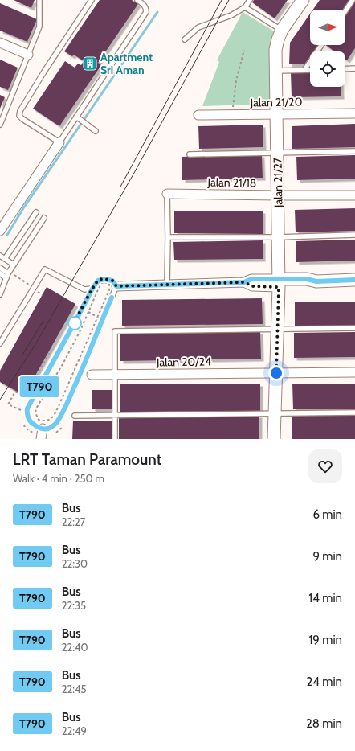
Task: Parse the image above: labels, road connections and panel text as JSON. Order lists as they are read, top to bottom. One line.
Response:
{"streets":{"street":["Jalan 21/20","Jalan 21/18","Jalan 21/27","Jalan 20/24"]},"crossings":[["Jalan 21/20","Jalan 21/27"],["Jalan 21/18","Jalan 21/27"],["Jalan 21/27","Jalan 20/24"]],"places":{"building":["Apartment Sri Aman"]},"lines":["bus line T790"],"north":"right","page":{"on_map":"T790","heading":["LRT Taman Paramount","Walk · 4 min · 250 m"],"list":[{"mark":"T790","name":"Bus","note":"22:27","value":"6 min"},{"mark":"T790","name":"Bus","note":"22:30","value":"9 min"},{"mark":"T790","name":"Bus","note":"22:35","value":"14 min"},{"mark":"T790","name":"Bus","note":"22:40","value":"19 min"},{"mark":"T790","name":"Bus","note":"22:45","value":"24 min"},{"mark":"T790","name":"Bus","note":"22:49","value":"28 min"}]}}
